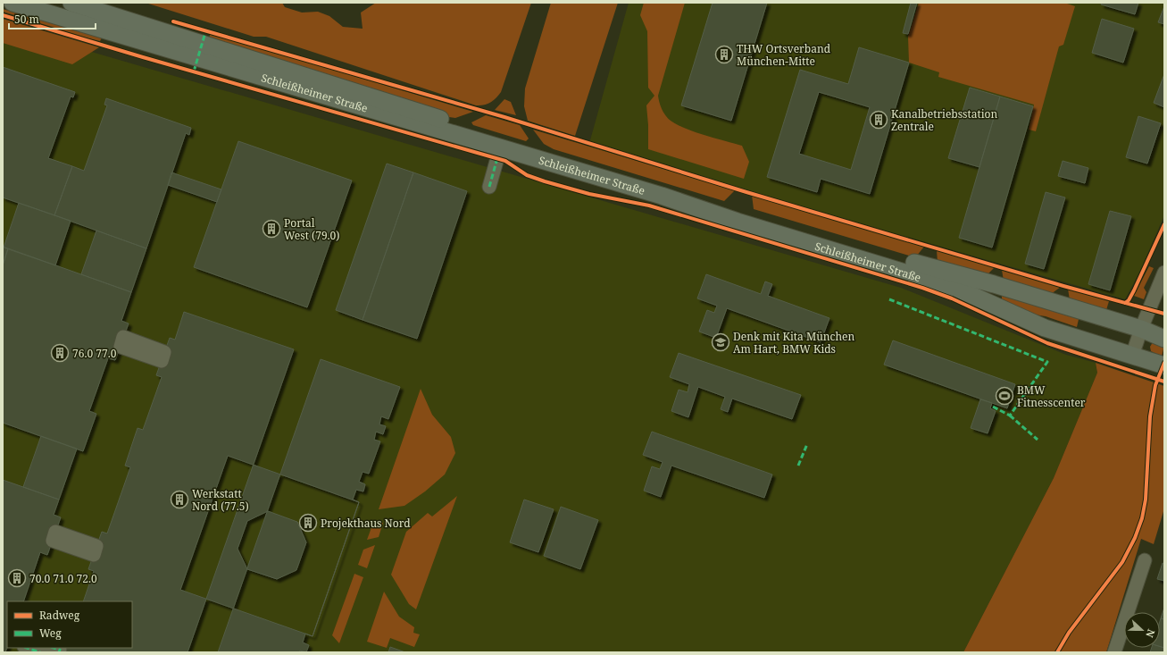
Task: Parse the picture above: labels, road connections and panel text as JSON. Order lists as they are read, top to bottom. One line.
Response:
{"streets":{"main road":["Schleißheimer Straße"]},"places":{"building":["THW Ortsverband München-Mitte","Kanalbetriebsstation Zentrale","Portal West (79.0)","76.0 77.0","Werkstatt Nord (77.5)","Projekthaus Nord","70.0 71.0 72.0"],"school or university":["Denk mit Kita München Am Hart, BMW Kids"],"sports":["BMW Fitnesscenter"]},"legend":["Radweg","Weg"],"scale_bar":"50 m","north":"right"}
